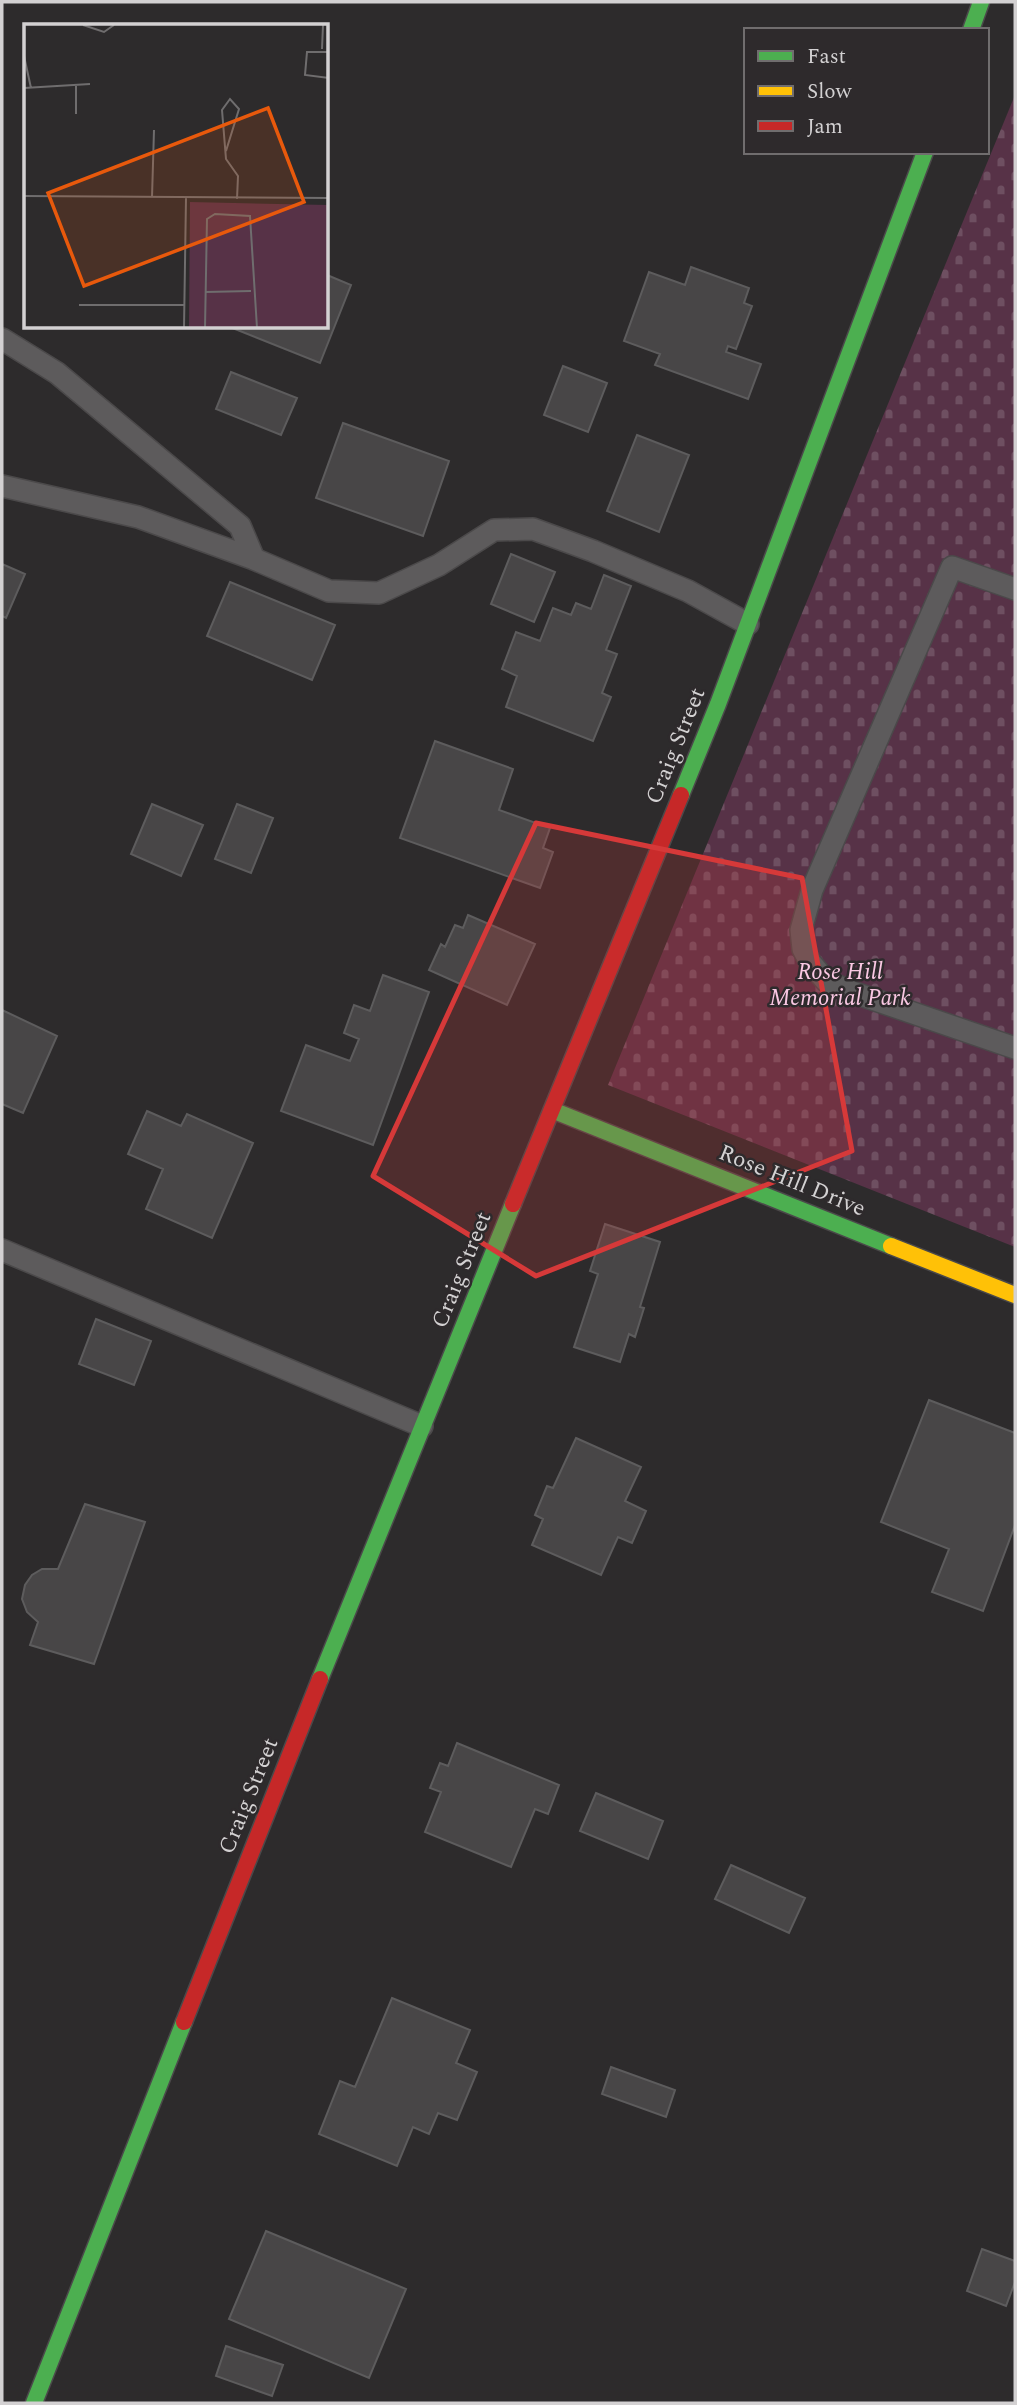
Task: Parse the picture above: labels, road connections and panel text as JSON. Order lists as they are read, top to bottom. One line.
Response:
{"streets":{"street":["Craig Street","Rose Hill Drive"]},"crossings":[["Craig Street","Rose Hill Drive"]],"parks":["Rose Hill Memorial Park"],"legend":["Fast","Slow","Jam"]}
